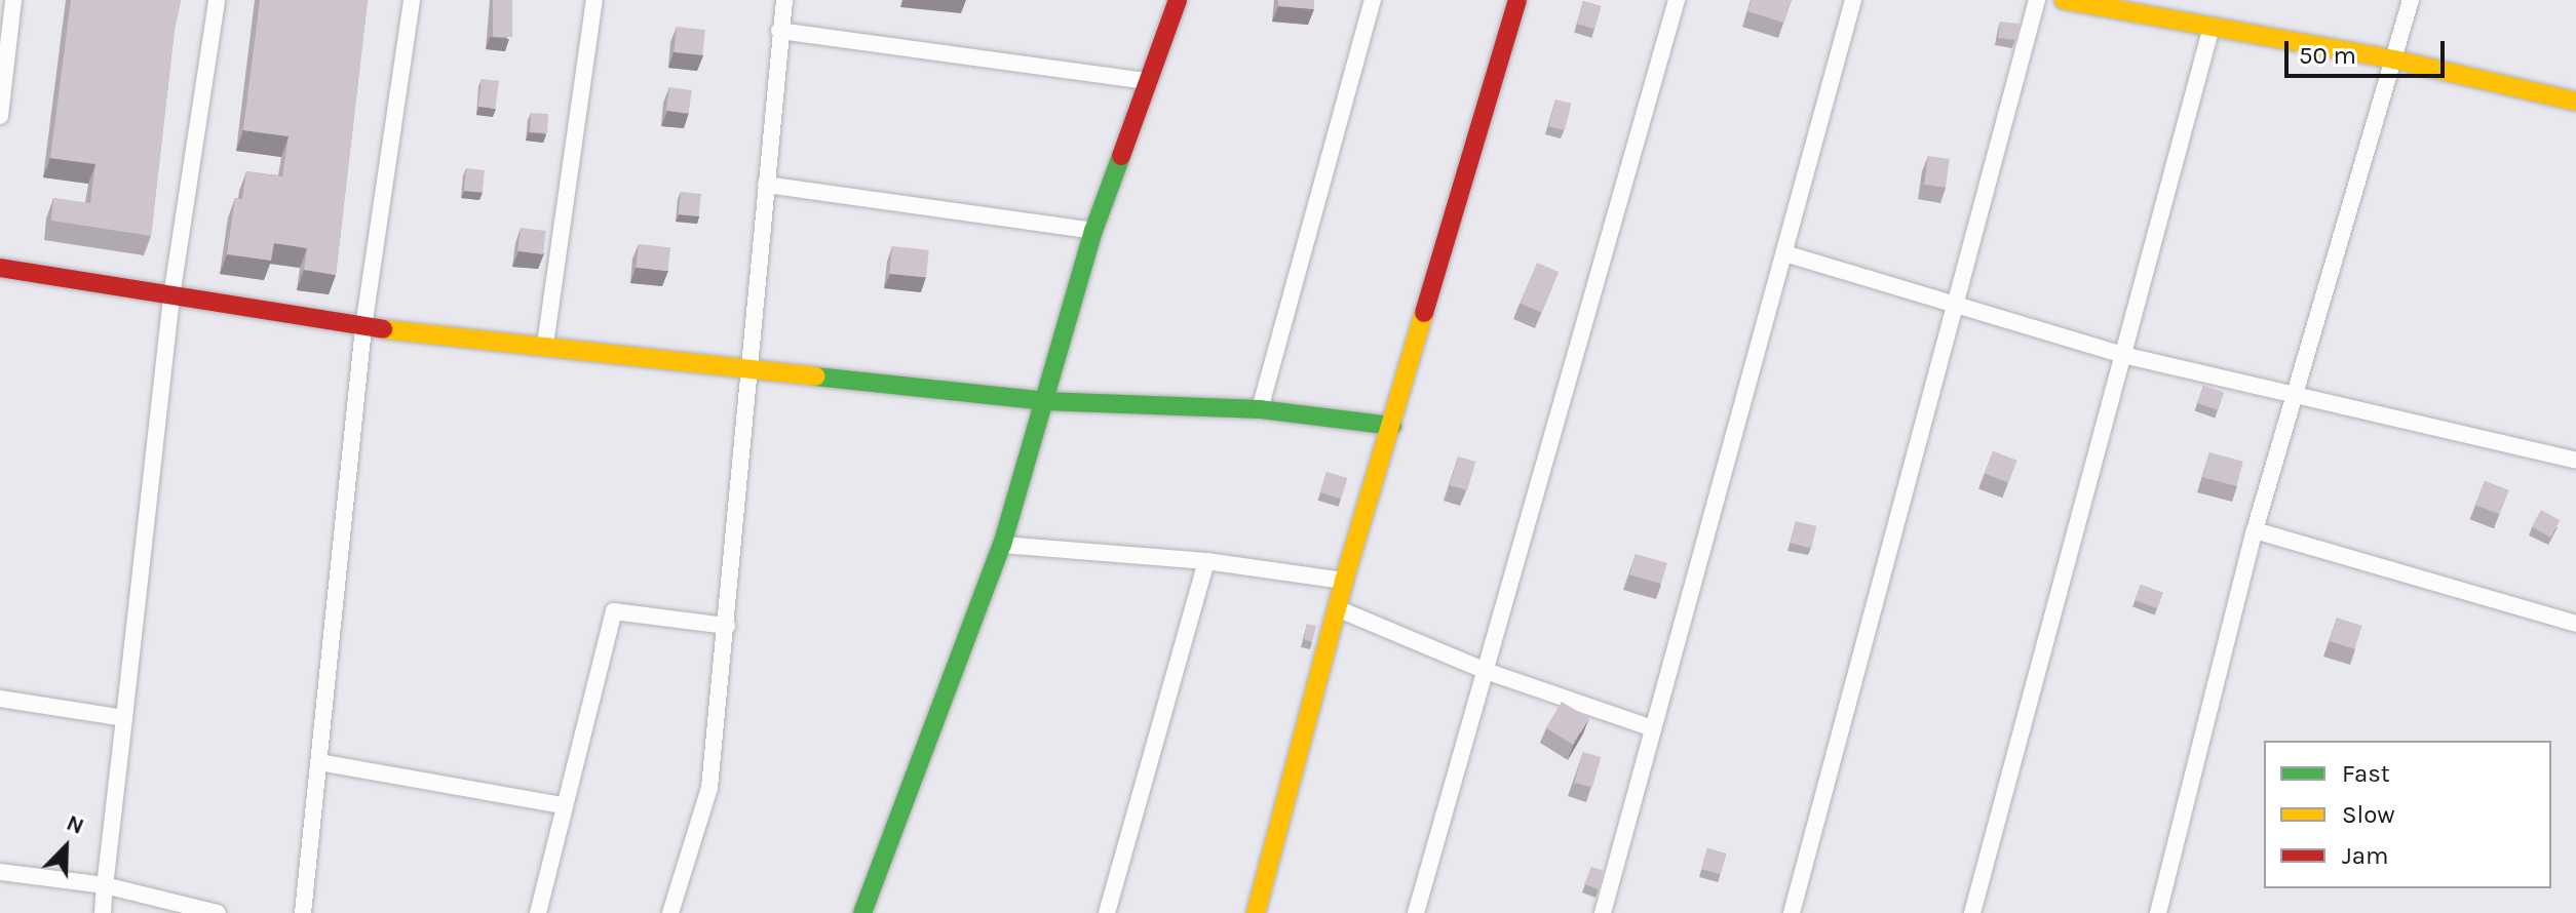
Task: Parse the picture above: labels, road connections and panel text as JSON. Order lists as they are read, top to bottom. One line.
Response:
{"legend":["Fast","Slow","Jam"],"scale_bar":"50 m","north":"top right"}
